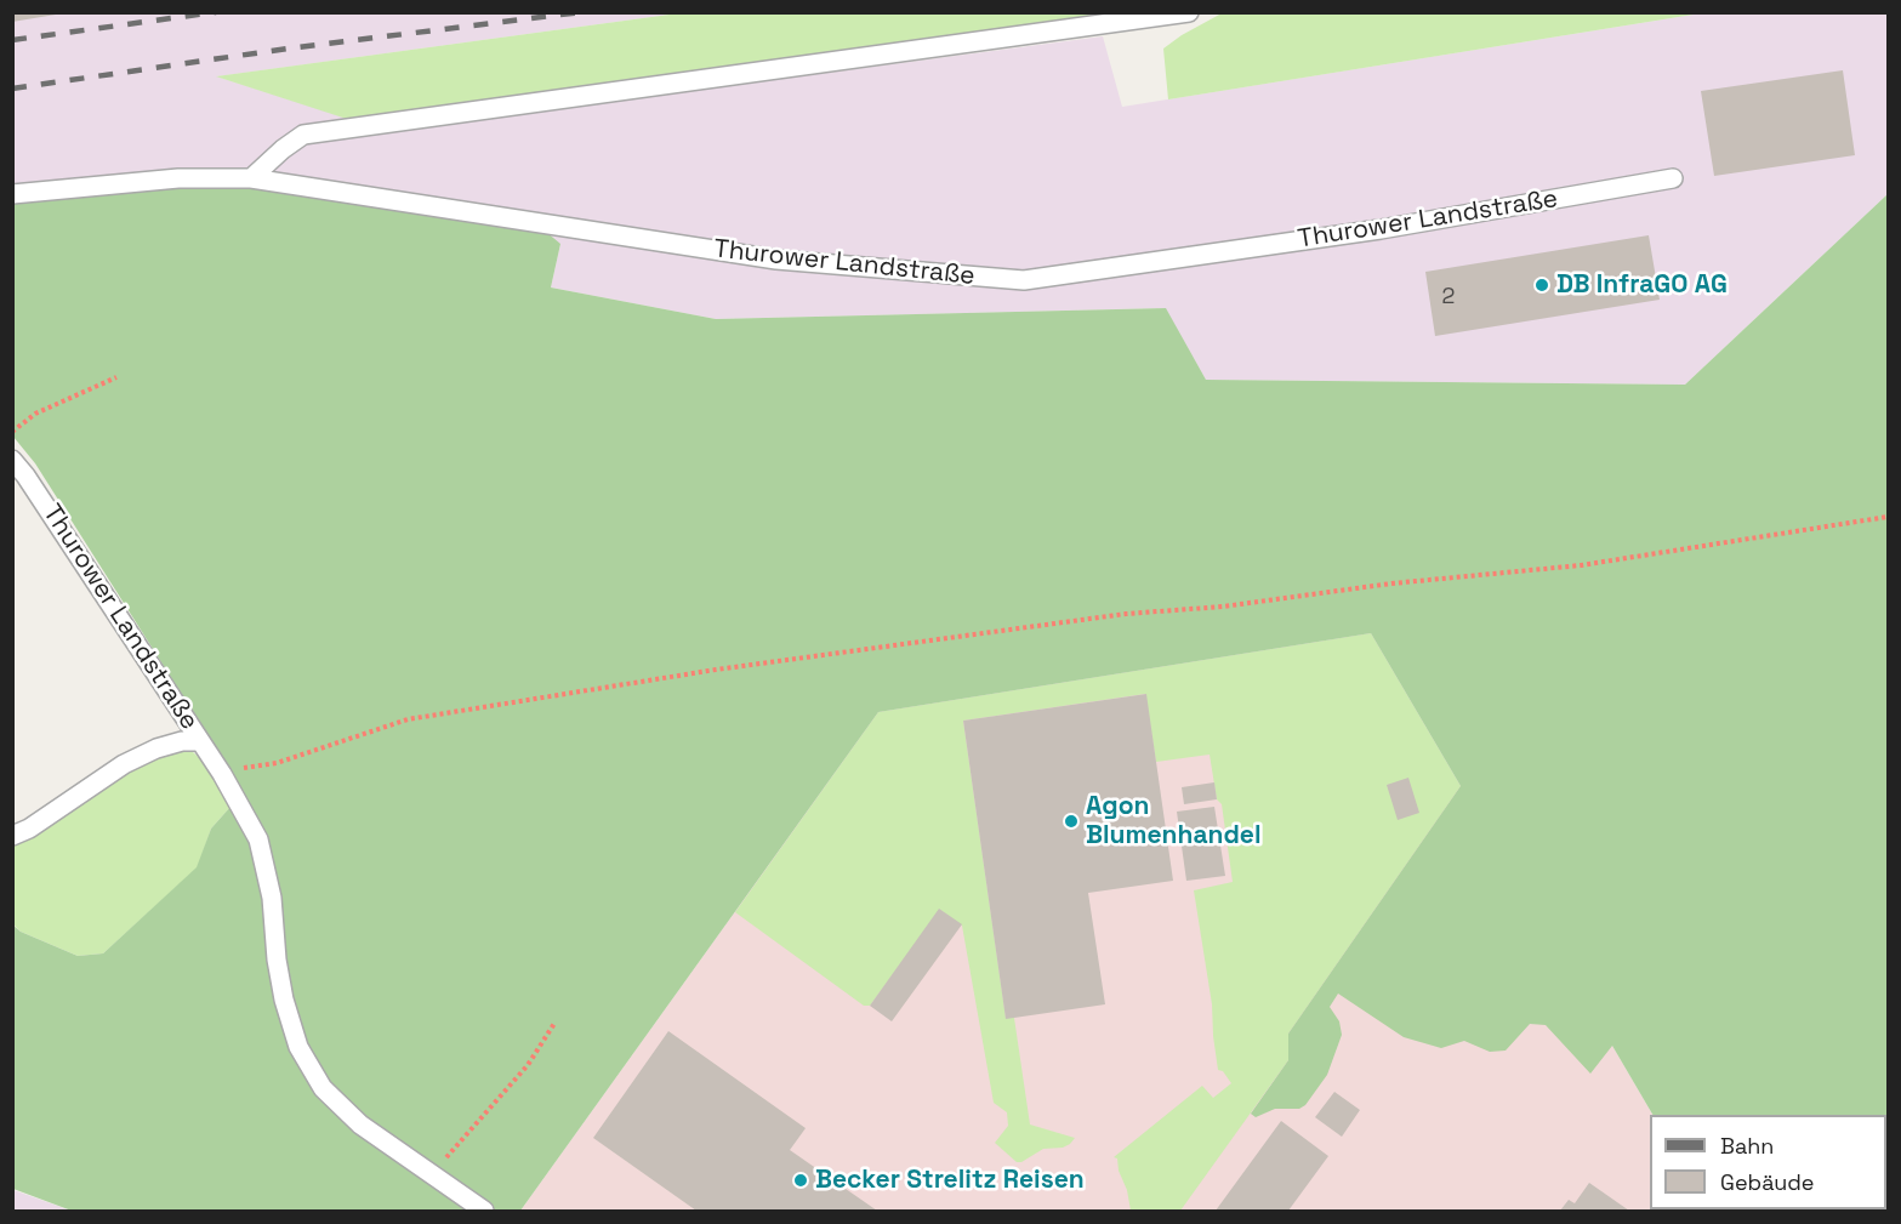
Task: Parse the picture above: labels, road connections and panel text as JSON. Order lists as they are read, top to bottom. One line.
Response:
{"streets":{"lane":["Thurower Landstraße"]},"places":["DB InfraGO AG","Agon Blumenhandel","Becker Strelitz Reisen"],"house_numbers":["2"],"legend":["Bahn","Gebäude"]}
